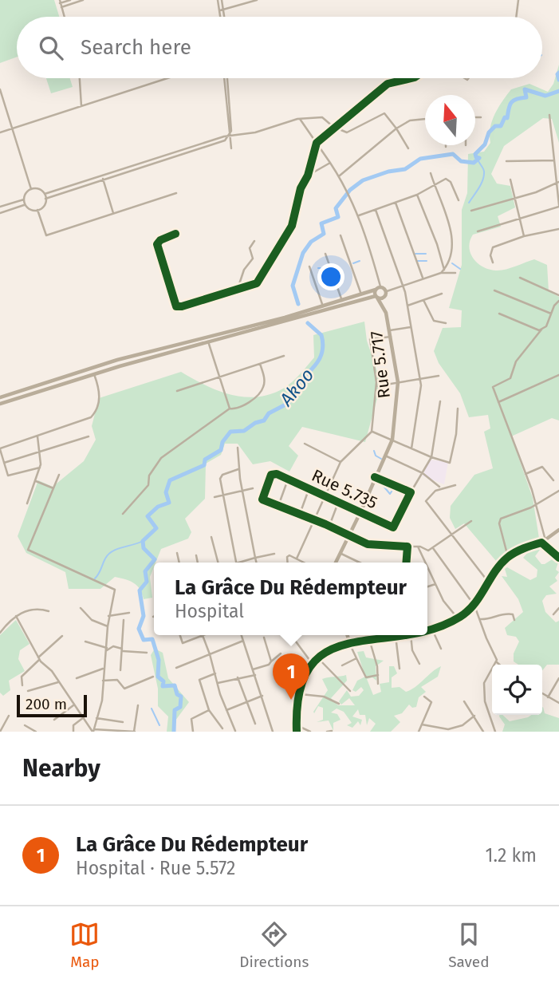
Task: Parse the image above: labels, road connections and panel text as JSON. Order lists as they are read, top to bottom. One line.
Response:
{"streets":{"street":["Rue 5.717","Rue 5.735"]},"crossings":[["Rue 5.717","Rue 5.735"]],"water":["Akoo"],"scale_bar":"200 m","north":"top","page":{"search":"Search here","popup":["La Grâce Du Rédempteur","Hospital"],"pins":"1","scale":"200 m","heading":"Nearby","list":[{"mark":"1","name":"La Grâce Du Rédempteur","note":"Hospital · Rue 5.572","value":"1.2 km"}],"nav":["Map","Directions","Saved"]}}
